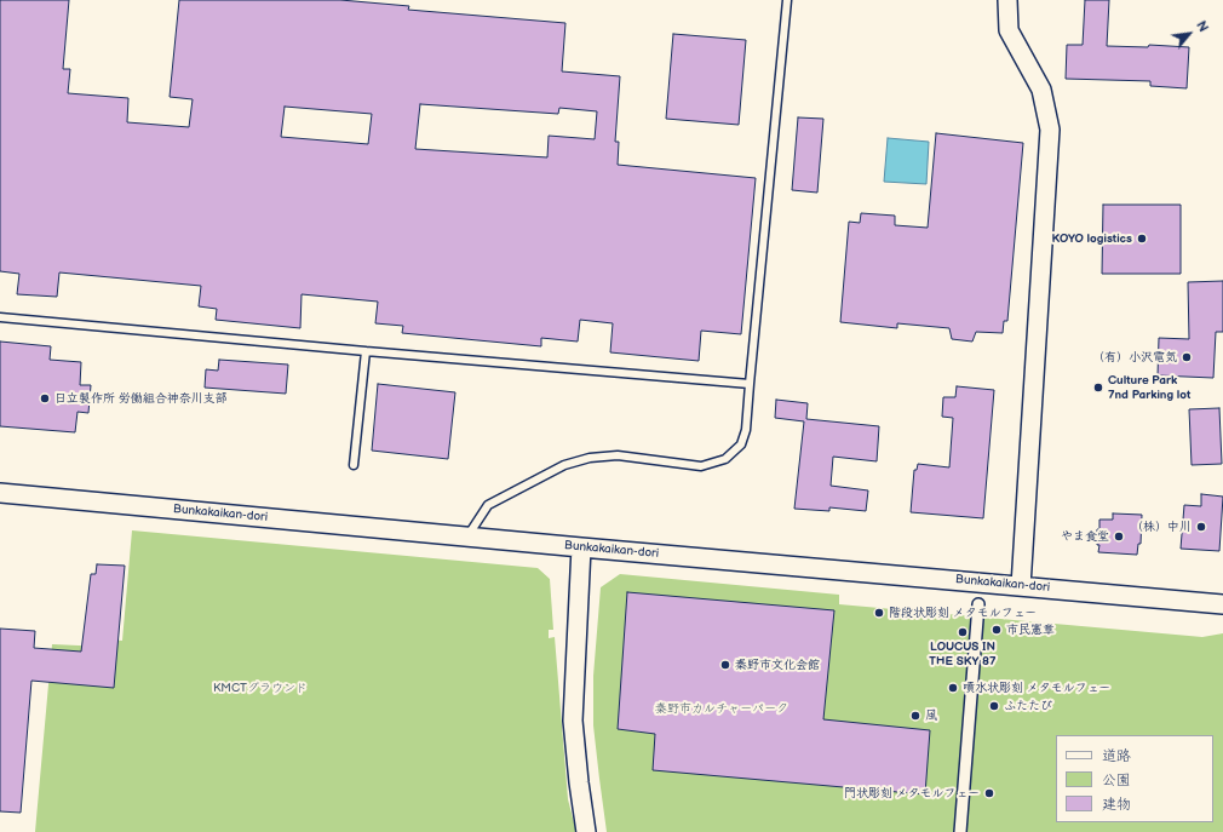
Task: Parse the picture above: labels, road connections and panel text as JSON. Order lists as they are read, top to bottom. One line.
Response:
{"streets":{"street":["Bunkakaikan-dori"]},"parks":["KMCTグラウンド","秦野市カルチャーパーク"],"places":["KOYO logistics","（有）小沢電気","Culture Park 7nd Parking lot","日立製作所 労働組合神奈川支部","（株）中川","やま食堂","階段状彫刻 メタモルフェー","市民憲章","LOUCUS IN THE SKY 87","秦野市文化会館","噴水状彫刻 メタモルフェー","ふたたび","風","門状彫刻 メタモルフェー"],"legend":["道路","公園","建物"],"north":"top right"}
